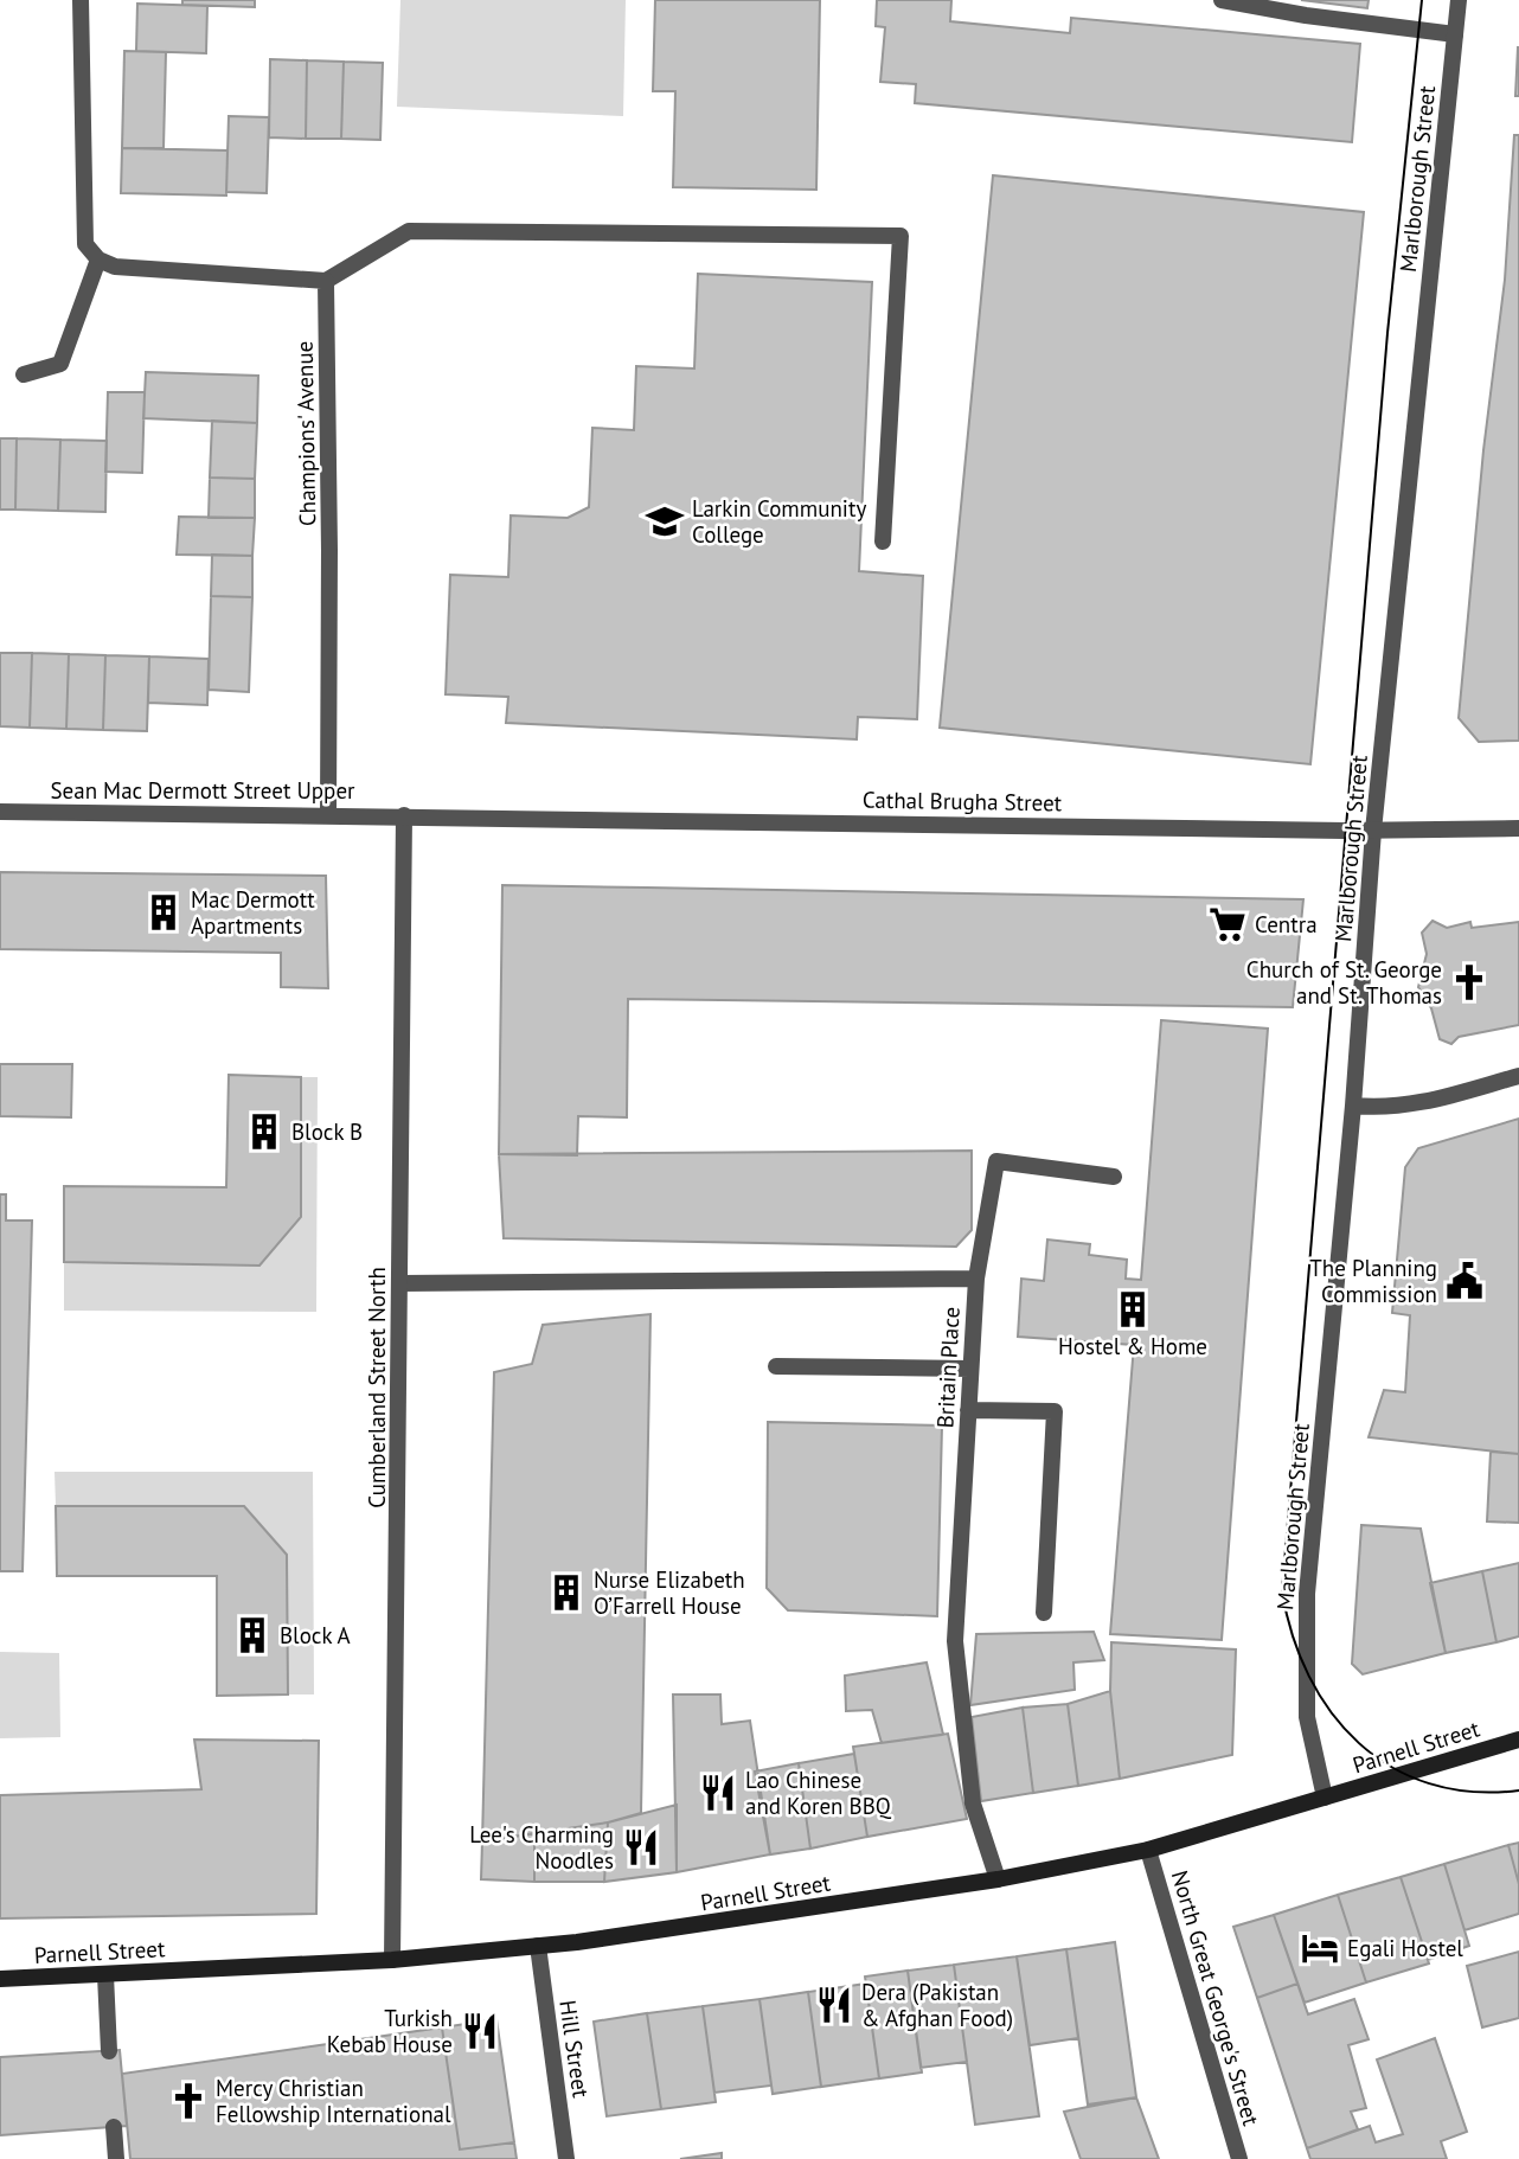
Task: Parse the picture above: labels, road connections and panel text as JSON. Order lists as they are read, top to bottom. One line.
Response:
{"streets":{"main road":["Parnell Street"],"street":["Marlborough Street","Champions' Avenue","Sean Mac Dermott Street Upper","Cathal Brugha Street","Britain Place","Cumberland Street North","North Great George's Street","Hill Street"]},"crossings":[["Marlborough Street","Cathal Brugha Street"],["Marlborough Street","Parnell Street"],["Champions' Avenue","Sean Mac Dermott Street Upper"],["Sean Mac Dermott Street Upper","Cathal Brugha Street"],["Sean Mac Dermott Street Upper","Cumberland Street North"],["Cathal Brugha Street","Cumberland Street North"],["Britain Place","Cumberland Street North"],["Britain Place","Parnell Street"],["Cumberland Street North","Parnell Street"],["Parnell Street","North Great George's Street"],["Parnell Street","Hill Street"]],"places":{"school or university":["Larkin Community College"],"building":["Mac Dermott Apartments","Block B","Hostel & Home","Nurse Elizabeth O’Farrell House","Block A"],"supermarket":["Centra"],"church":["Church of St. George and St. Thomas","Mercy Christian Fellowship International"],"public building":["The Planning Commission"],"restaurant":["Lao Chinese and Koren BBQ","Lee's Charming Noodles","Dera (Pakistan & Afghan Food)","Turkish Kebab House"],"hotel":["Egali Hostel"]}}
